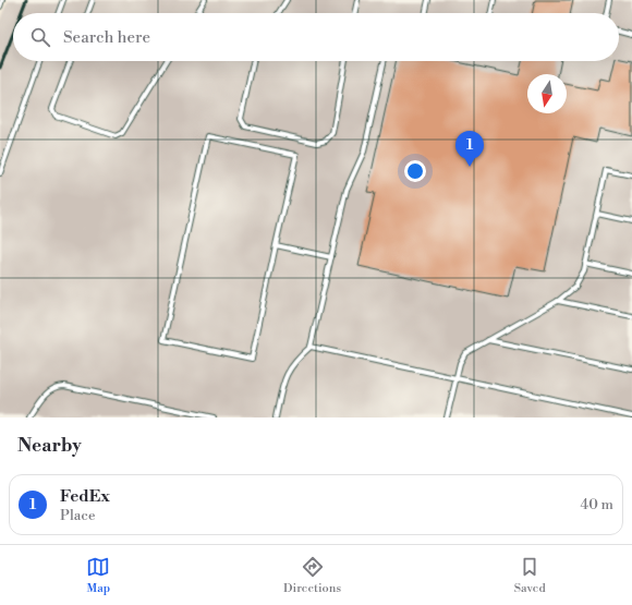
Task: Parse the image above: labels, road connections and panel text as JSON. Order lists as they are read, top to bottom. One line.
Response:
{"north":"bottom","page":{"search":"Search here","pins":"1","heading":"Nearby","list":[{"mark":"1","name":"FedEx","note":"Place","value":"40 m"}],"nav":["Map","Directions","Saved"]}}
